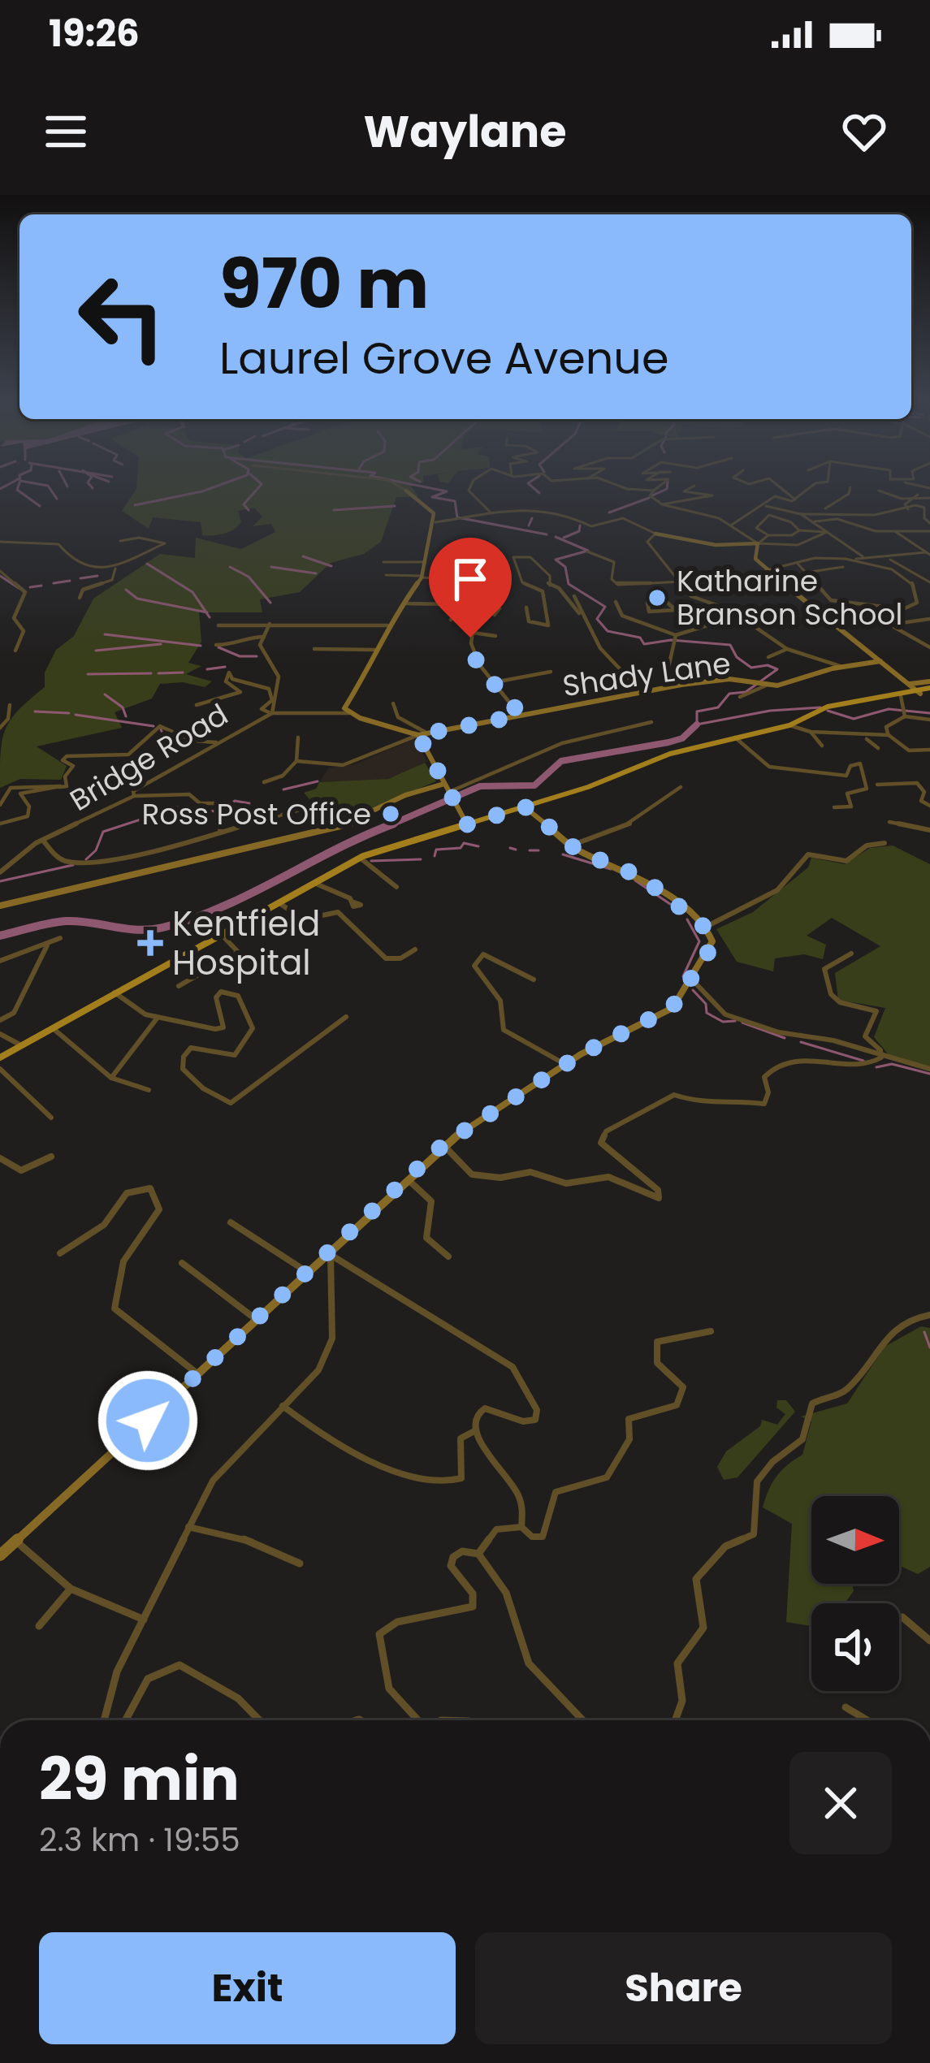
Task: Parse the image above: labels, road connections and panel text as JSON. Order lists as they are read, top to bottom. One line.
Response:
{"streets":{"street":["Shady Lane","Bridge Road"]},"places":{"other":["Katharine Branson School","Ross Post Office"],"health":["Kentfield Hospital"]},"north":"right","page":{"status":"19:26","header":"Waylane","turn":["970 m","Laurel Grove Avenue"],"heading":["29 min","2.3 km · 19:55"],"buttons":["Exit","Share"]}}
